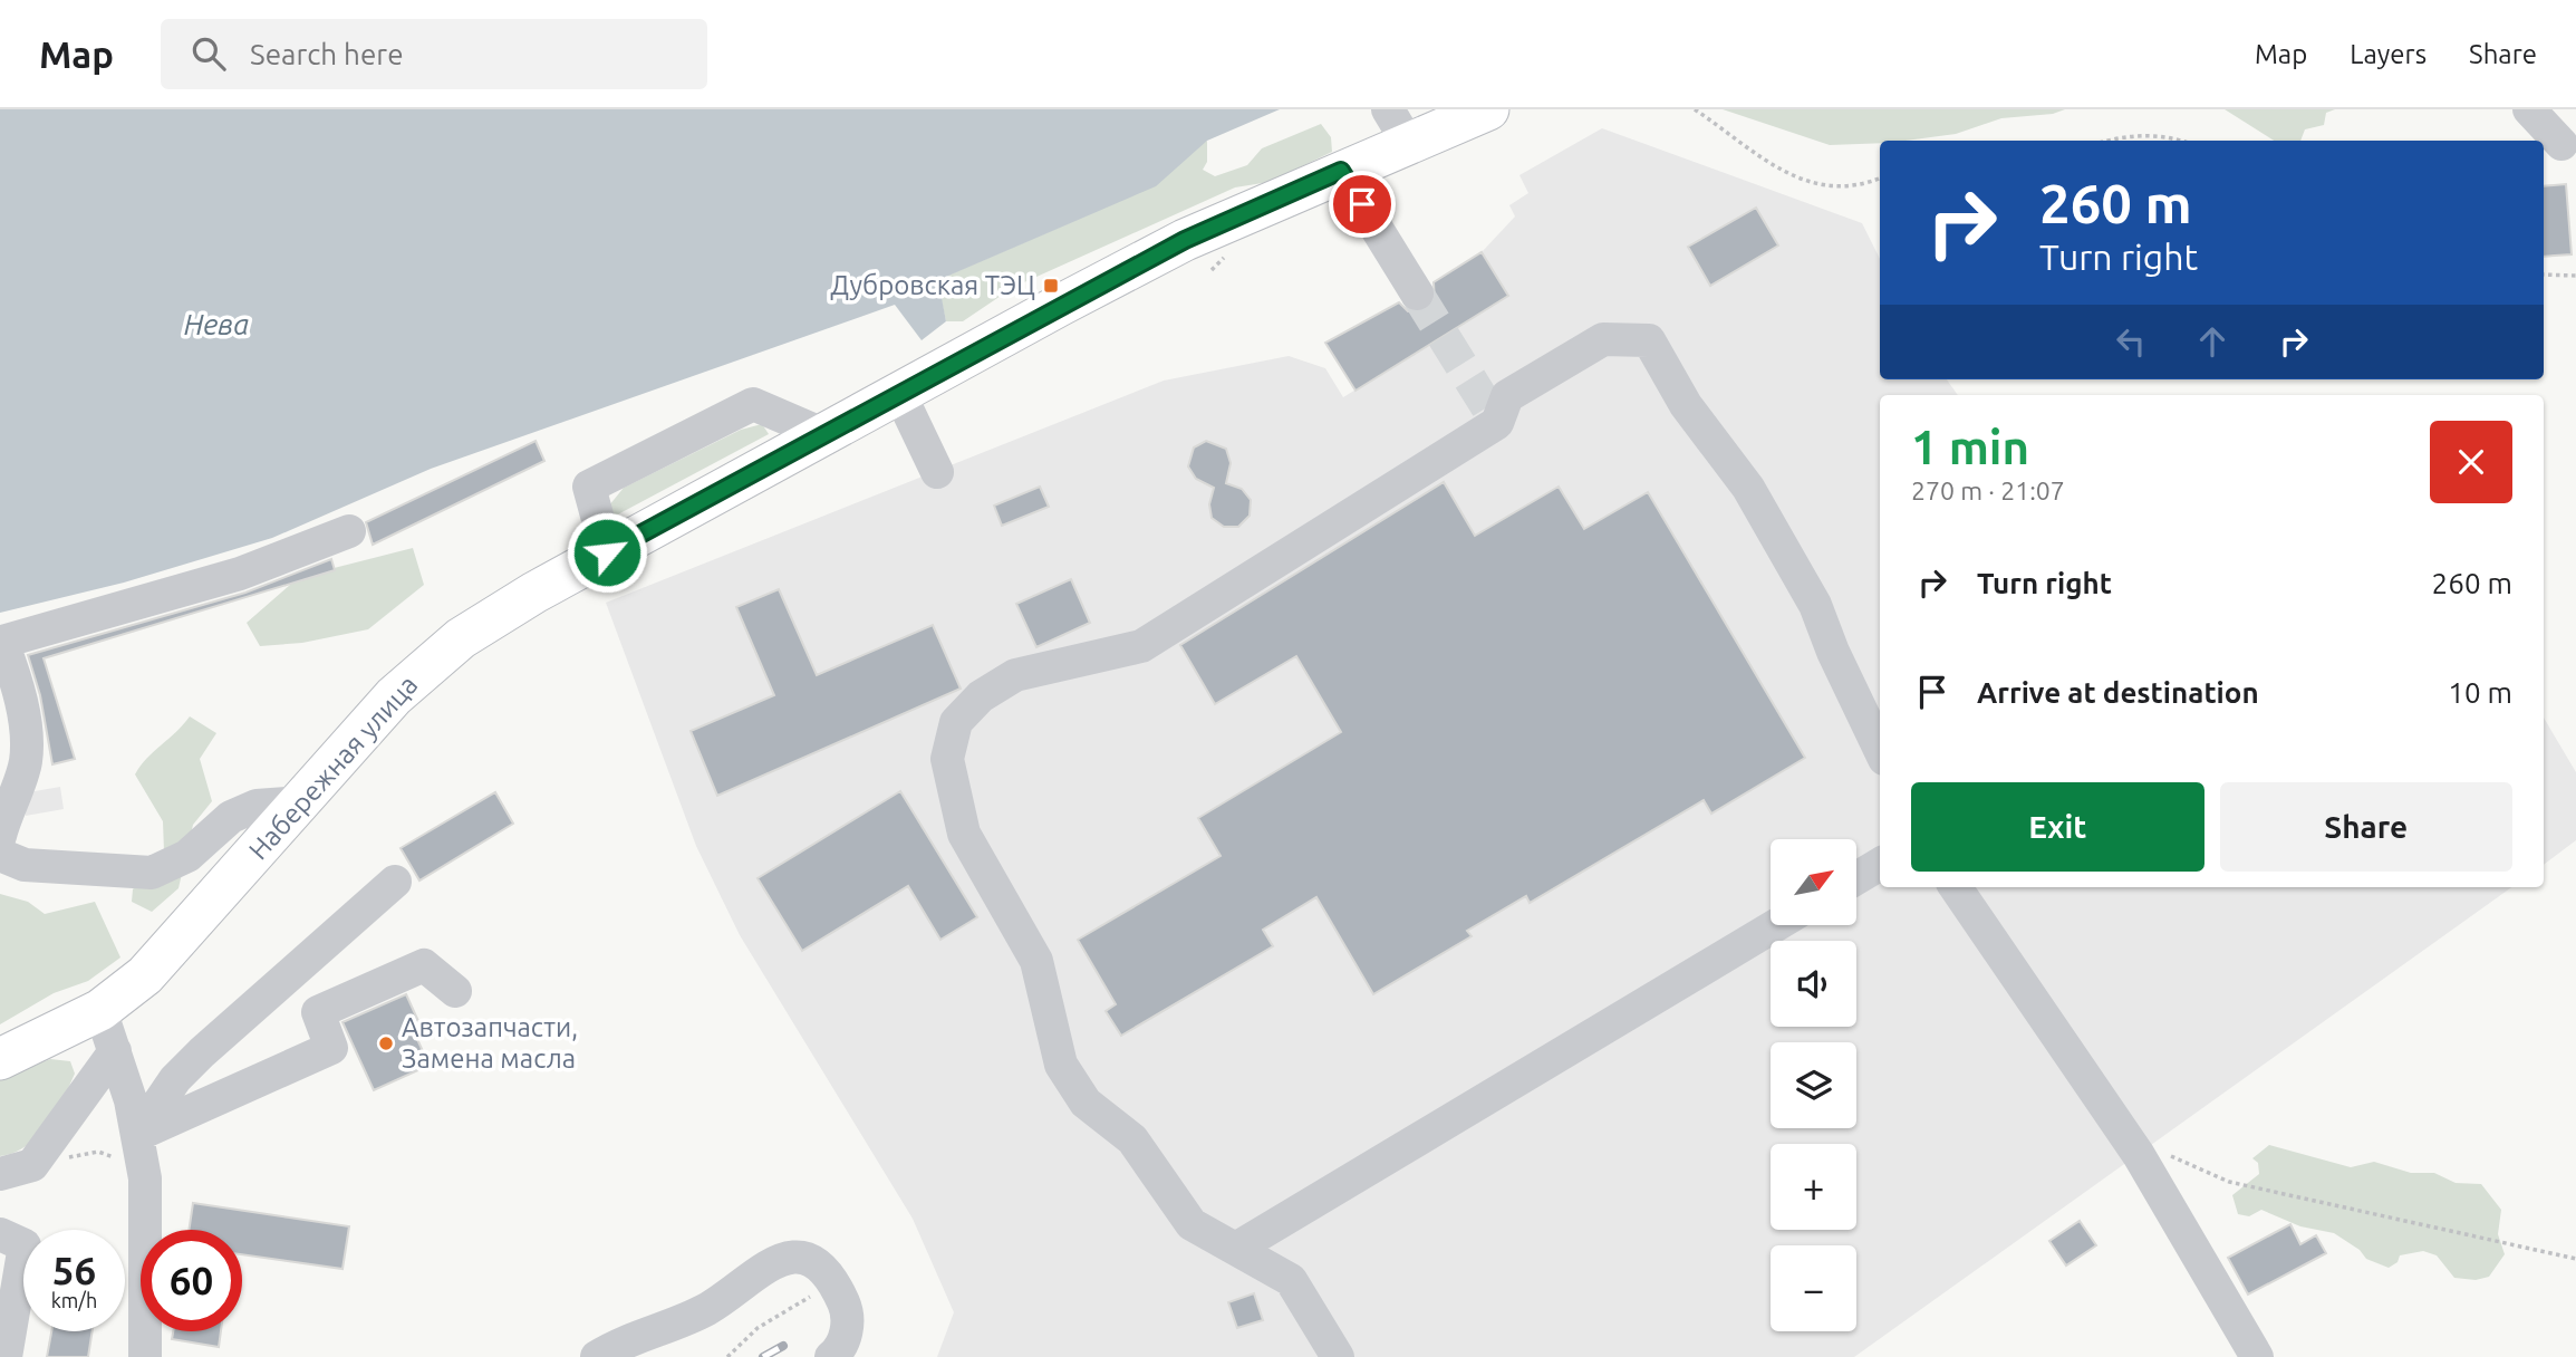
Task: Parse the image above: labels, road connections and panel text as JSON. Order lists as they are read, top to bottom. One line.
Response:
{"streets":{"main road":["Набережная улица"]},"water":["Нева"],"places":{"transit":["Дубровская ТЭЦ"],"other":["Автозапчасти, Замена масла"]},"north":"top right","page":{"header":"Map","search":"Search here","nav":["Map","Layers","Share"],"turn":["260 m","Turn right"],"heading":["1 min","270 m · 21:07"],"list":[{"name":"Turn right","value":"260 m"},{"name":"Arrive at destination","value":"10 m"}],"buttons":["Exit","Share"],"map_buttons":["+","−"],"speed":"56 km/h","limit":"60"}}
